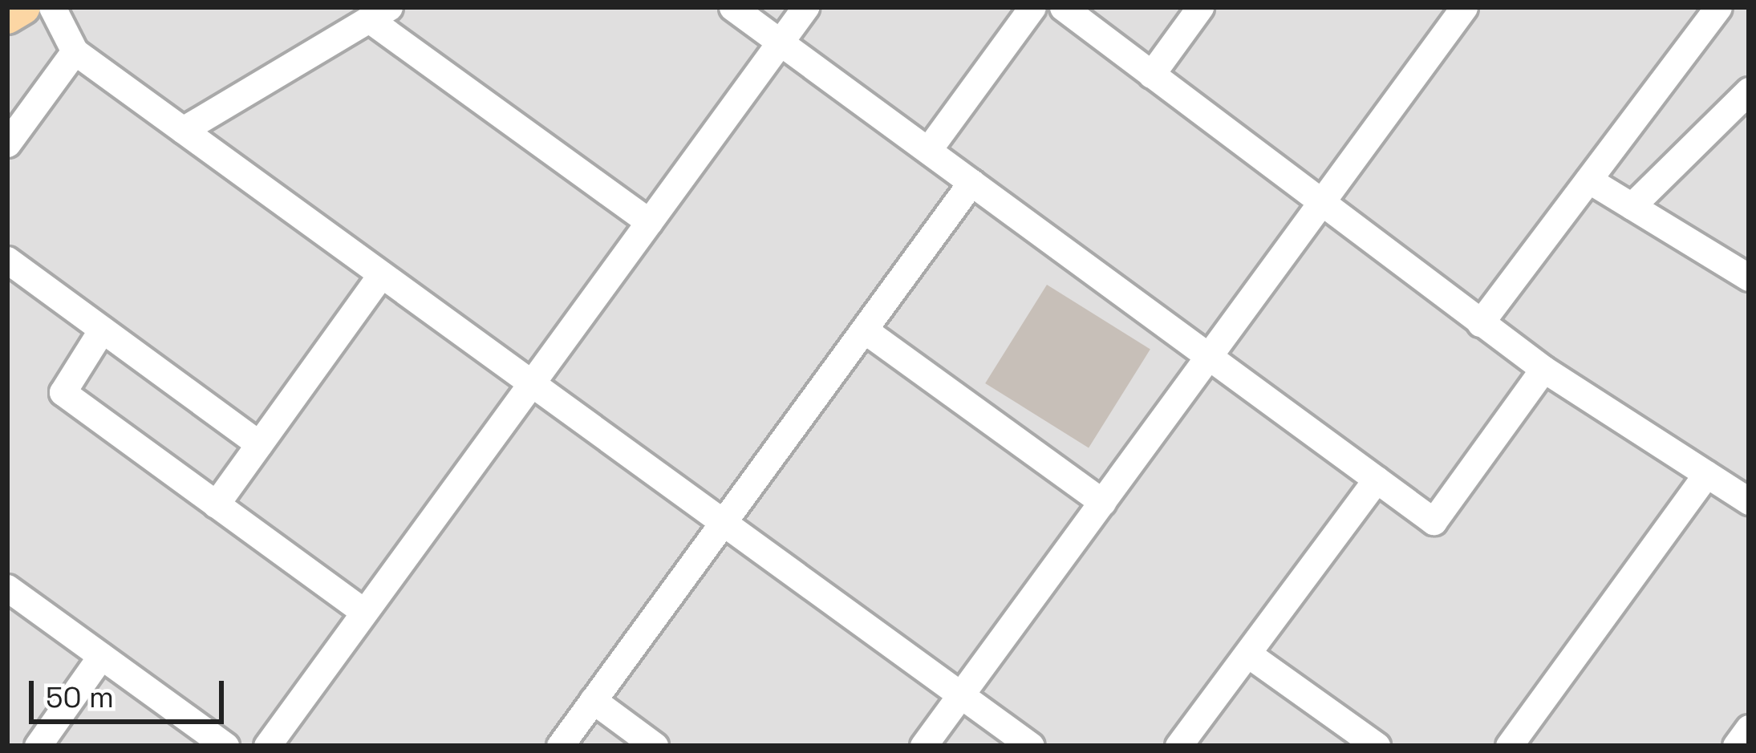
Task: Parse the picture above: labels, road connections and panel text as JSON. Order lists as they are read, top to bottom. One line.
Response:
{"scale_bar":"50 m"}
